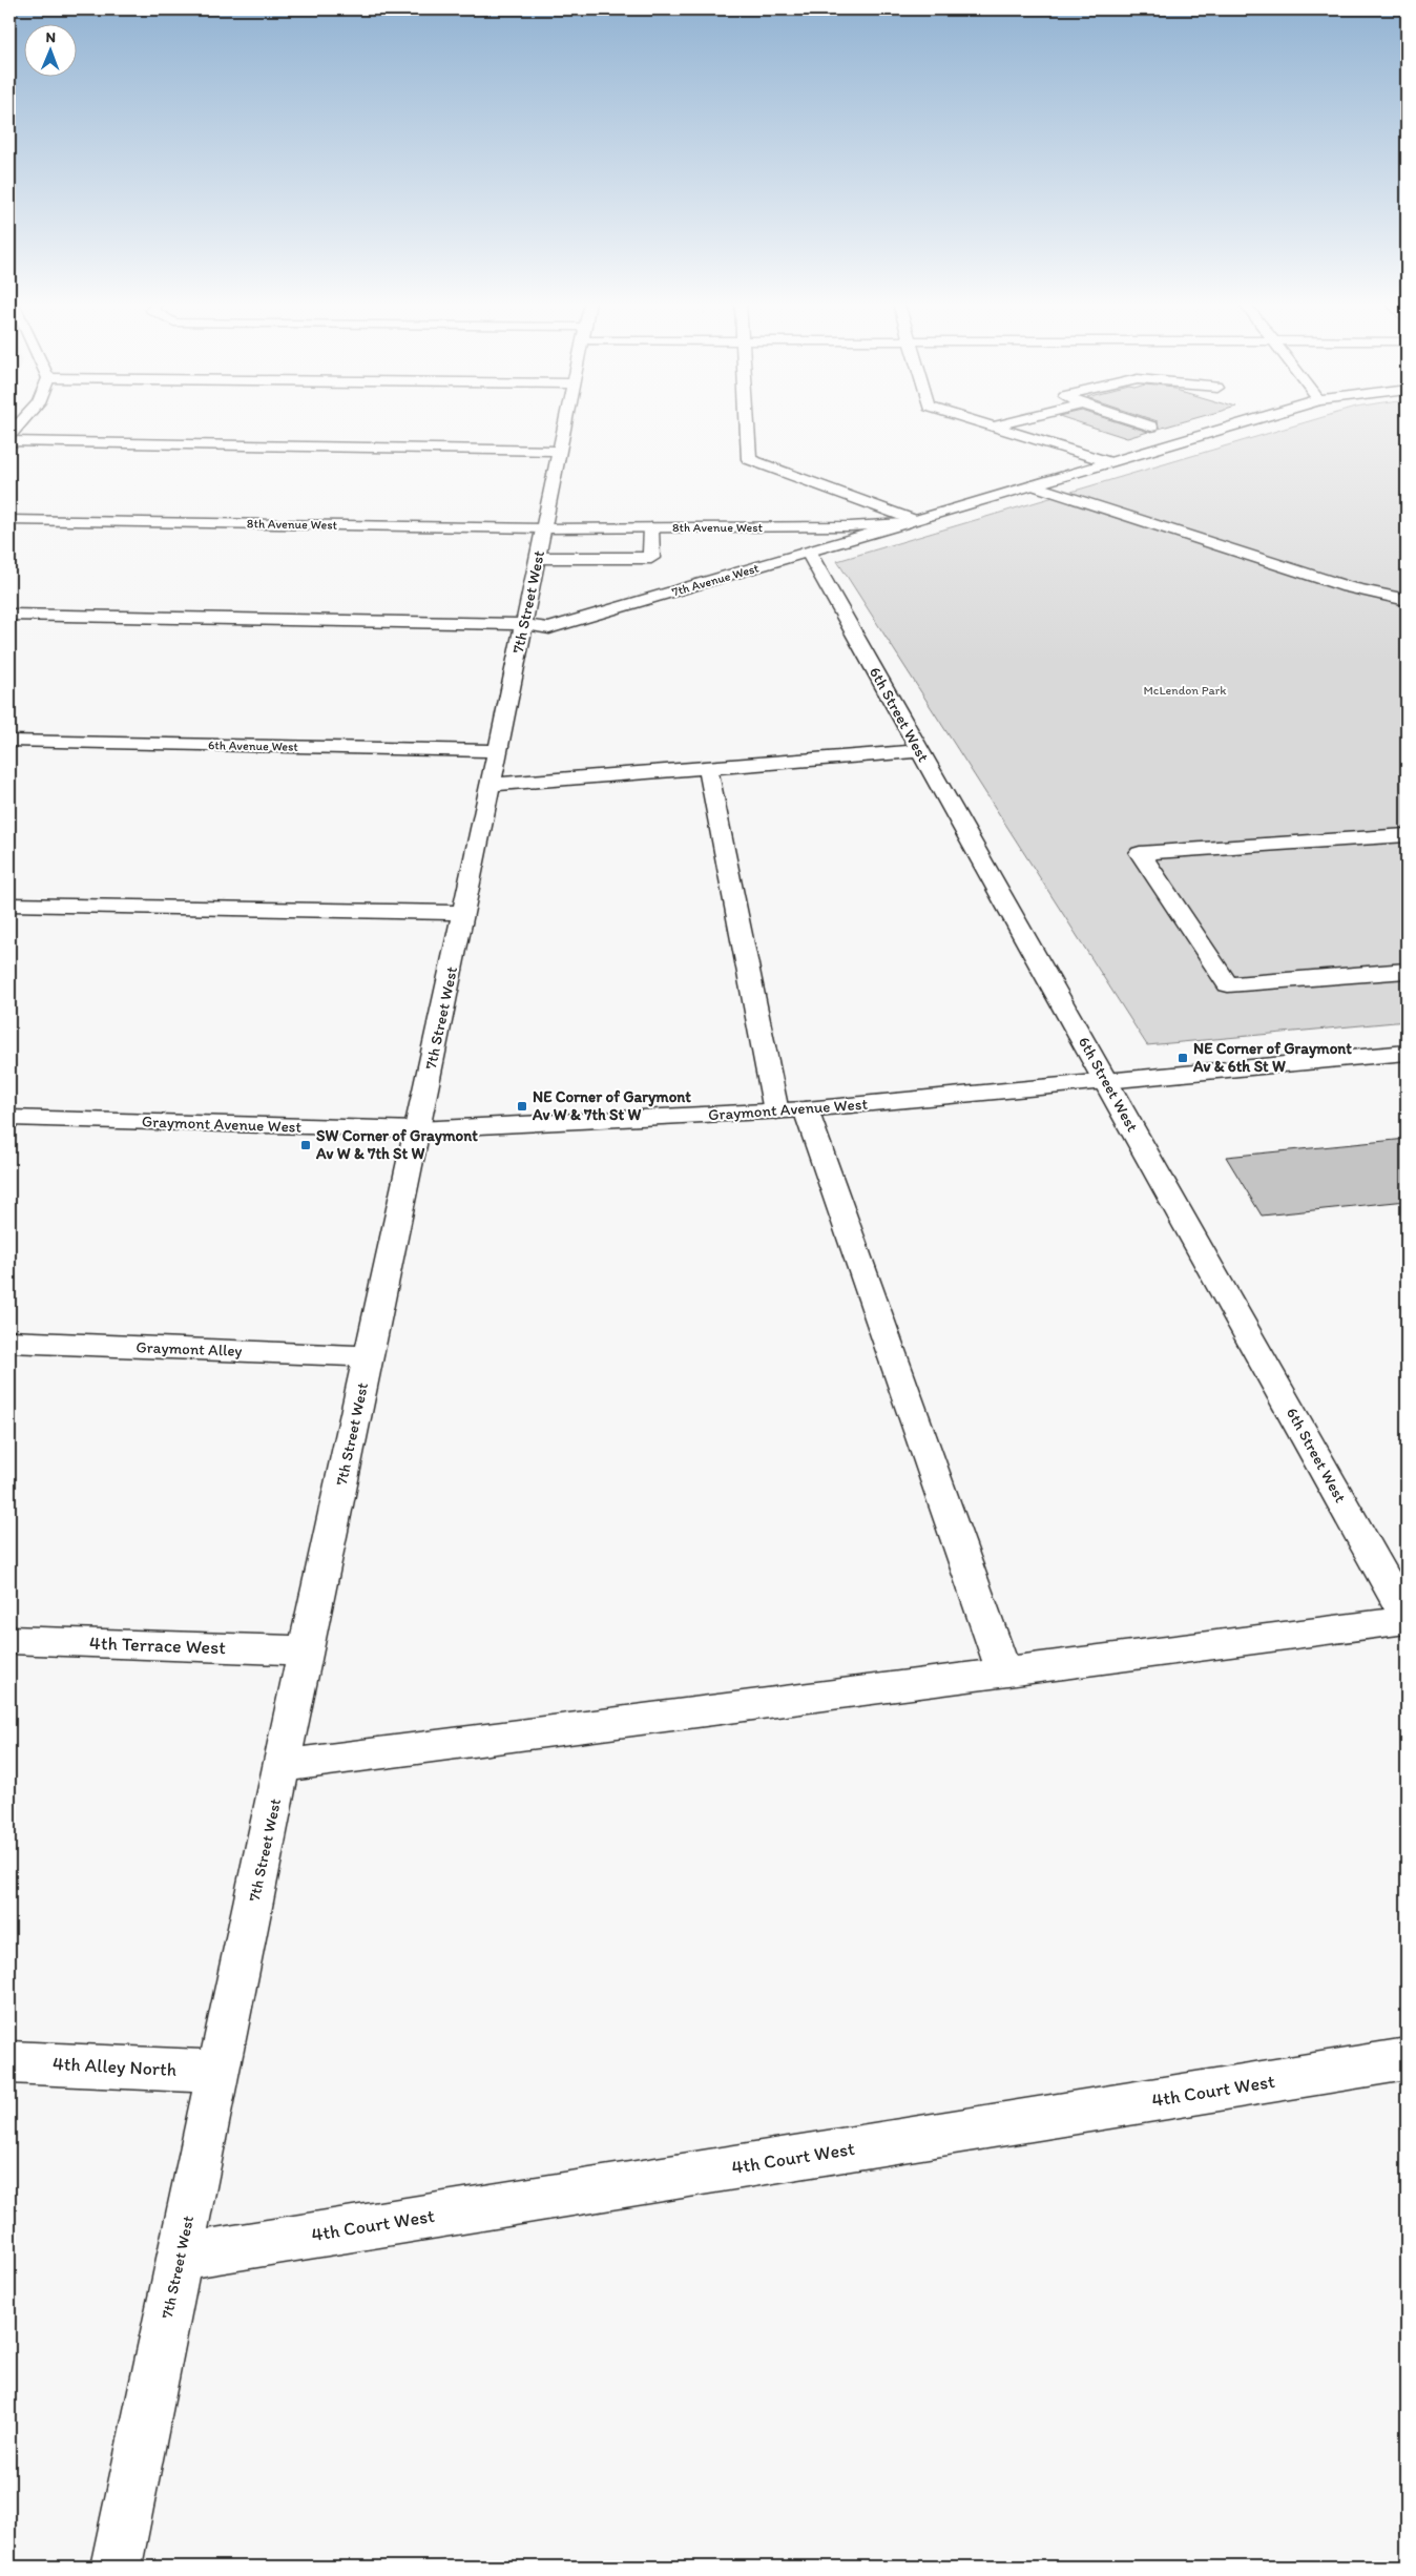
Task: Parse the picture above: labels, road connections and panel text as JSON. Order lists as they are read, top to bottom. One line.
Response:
{"streets":{"street":["8th Avenue West","7th Avenue West","7th Street West","6th Street West","6th Avenue West","Graymont Avenue West","Graymont Alley","4th Terrace West","4th Alley North","4th Court West"]},"crossings":[["8th Avenue West","7th Avenue West"],["8th Avenue West","7th Street West"],["7th Avenue West","7th Street West"],["7th Avenue West","6th Street West"],["7th Street West","6th Avenue West"],["7th Street West","Graymont Avenue West"],["7th Street West","Graymont Alley"],["7th Street West","4th Terrace West"],["7th Street West","4th Alley North"],["7th Street West","4th Court West"],["6th Street West","Graymont Avenue West"]],"parks":["McLendon Park"],"places":{"transit":["NE Corner of Graymont Av & 6th St W","NE Corner of Garymont Av W & 7th St W","SW Corner of Graymont Av W & 7th St W"]},"north":"top"}
